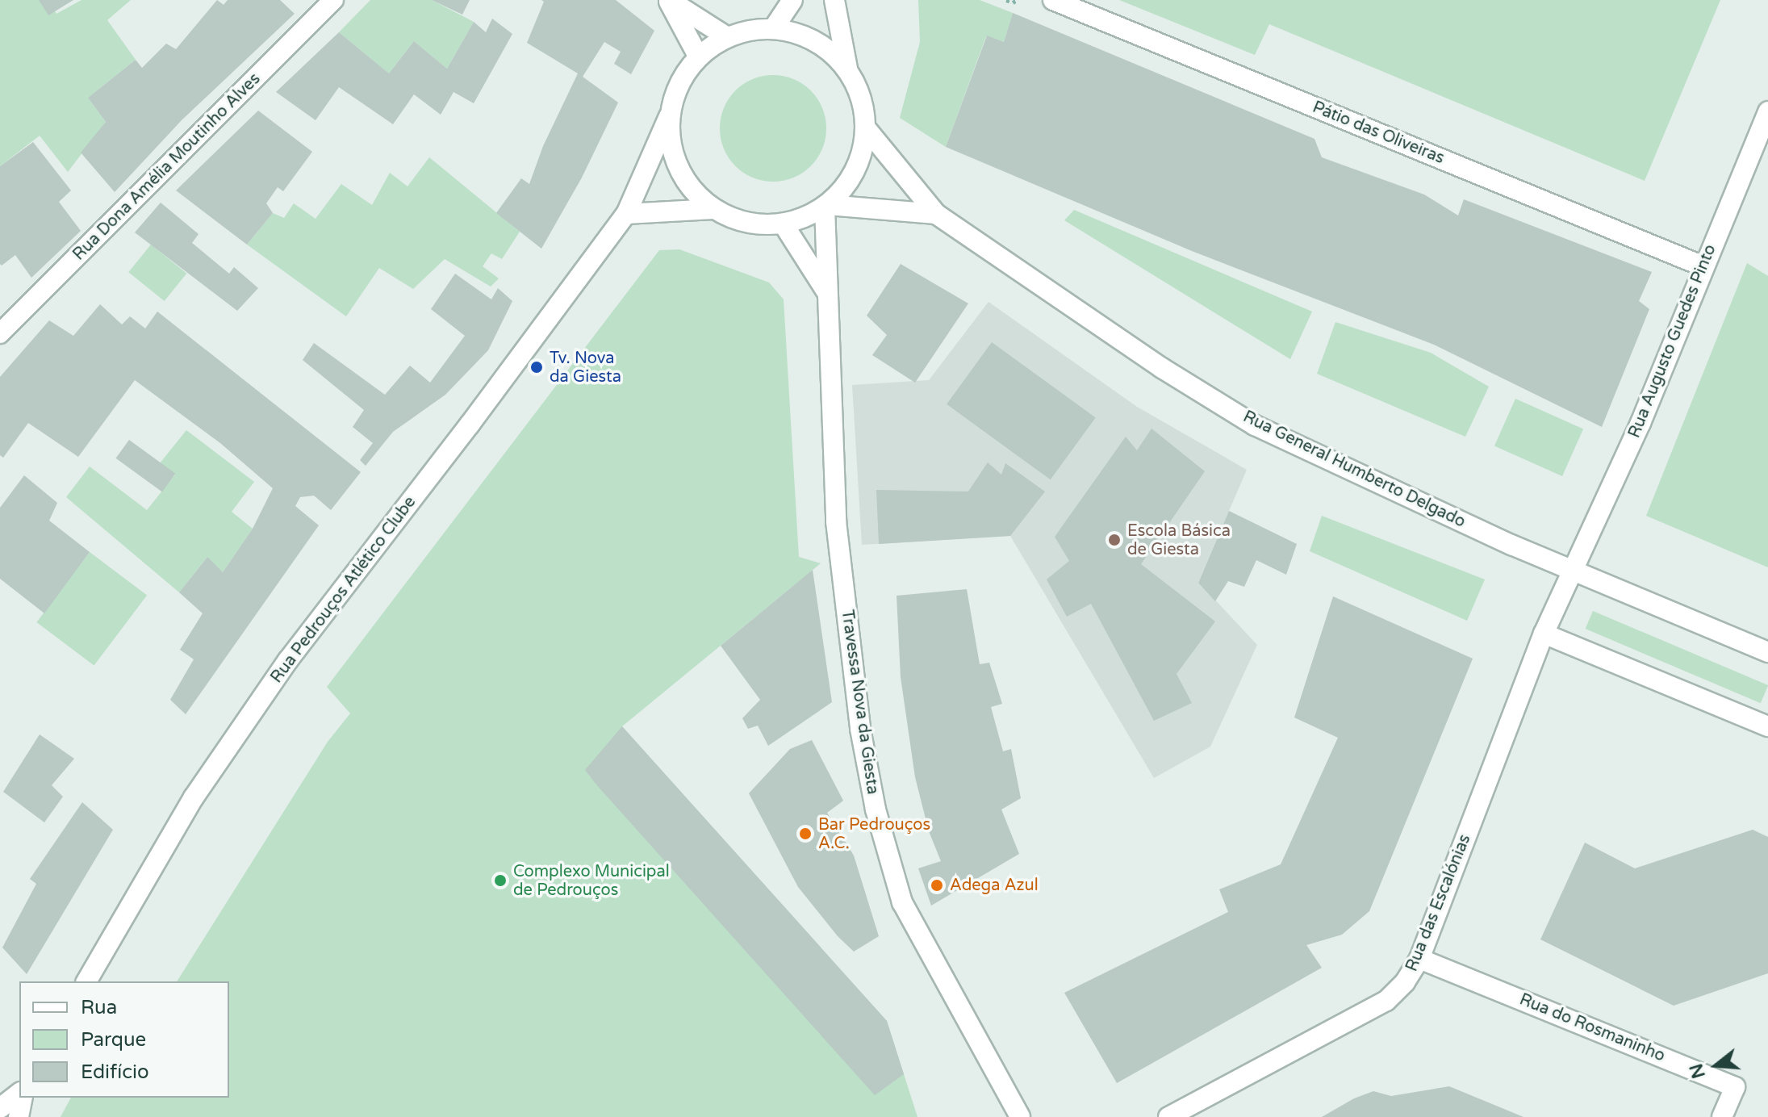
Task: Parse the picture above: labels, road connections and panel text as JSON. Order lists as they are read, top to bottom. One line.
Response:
{"streets":{"street":["Pátio das Oliveiras","Rua Dona Amélia Moutinho Alves","Rua Augusto Guedes Pinto","Rua General Humberto Delgado","Rua Pedrouços Atlético Clube","Travessa Nova da Giesta","Rua das Escalónias","Rua do Rosmaninho"]},"crossings":[["Pátio das Oliveiras","Rua Augusto Guedes Pinto"],["Rua Augusto Guedes Pinto","Rua General Humberto Delgado"],["Rua Augusto Guedes Pinto","Rua das Escalónias"],["Rua General Humberto Delgado","Rua Pedrouços Atlético Clube"],["Rua General Humberto Delgado","Travessa Nova da Giesta"],["Rua General Humberto Delgado","Rua das Escalónias"],["Rua Pedrouços Atlético Clube","Travessa Nova da Giesta"],["Rua das Escalónias","Rua do Rosmaninho"]],"places":["Tv. Nova da Giesta","Escola Básica de Giesta","Bar Pedrouços A.C.","Complexo Municipal de Pedrouços","Adega Azul"],"legend":["Rua","Parque","Edifício"],"north":"left"}
